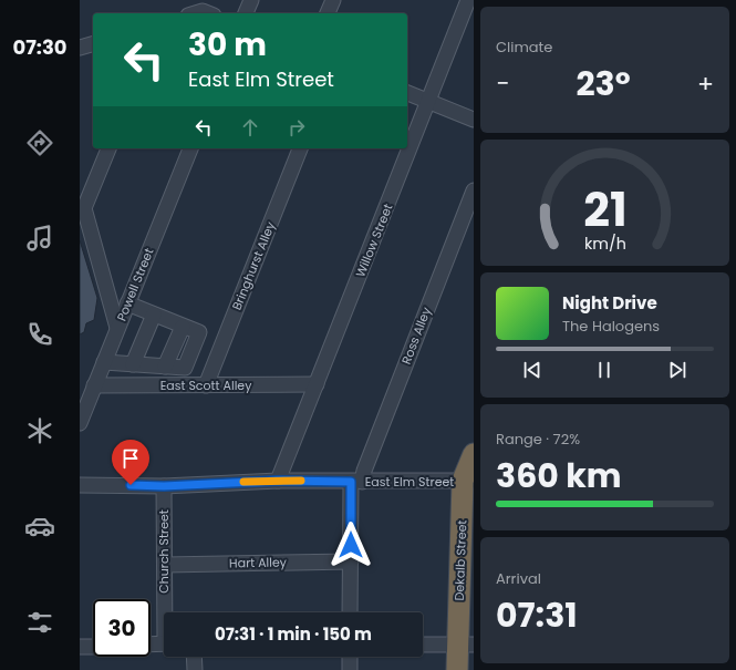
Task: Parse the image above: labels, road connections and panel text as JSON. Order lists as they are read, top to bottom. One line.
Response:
{"streets":{"highway":["Dekalb Street"],"street":["Willow Street","Bringhurst Alley","Powell Street","Ross Alley","East Scott Alley","East Elm Street","Church Street","Hart Alley"]},"crossings":[["Willow Street","East Scott Alley"],["Willow Street","East Elm Street"],["Bringhurst Alley","East Scott Alley"],["Powell Street","East Scott Alley"],["Ross Alley","East Elm Street"],["East Elm Street","Church Street"],["East Elm Street","Dekalb Street"],["Church Street","Hart Alley"]],"page":{"tabs":"07:30","tile":["Climate",["Range · 72%","360 km"],["Arrival","07:31"]],"turn":["30 m","East Elm Street"],"heat":["−","23°","+"],"song":["Night Drive","The Halogens"],"limit":"30","trip":"07:31 · 1 min · 150 m","gauge":["21","km/h"]}}
